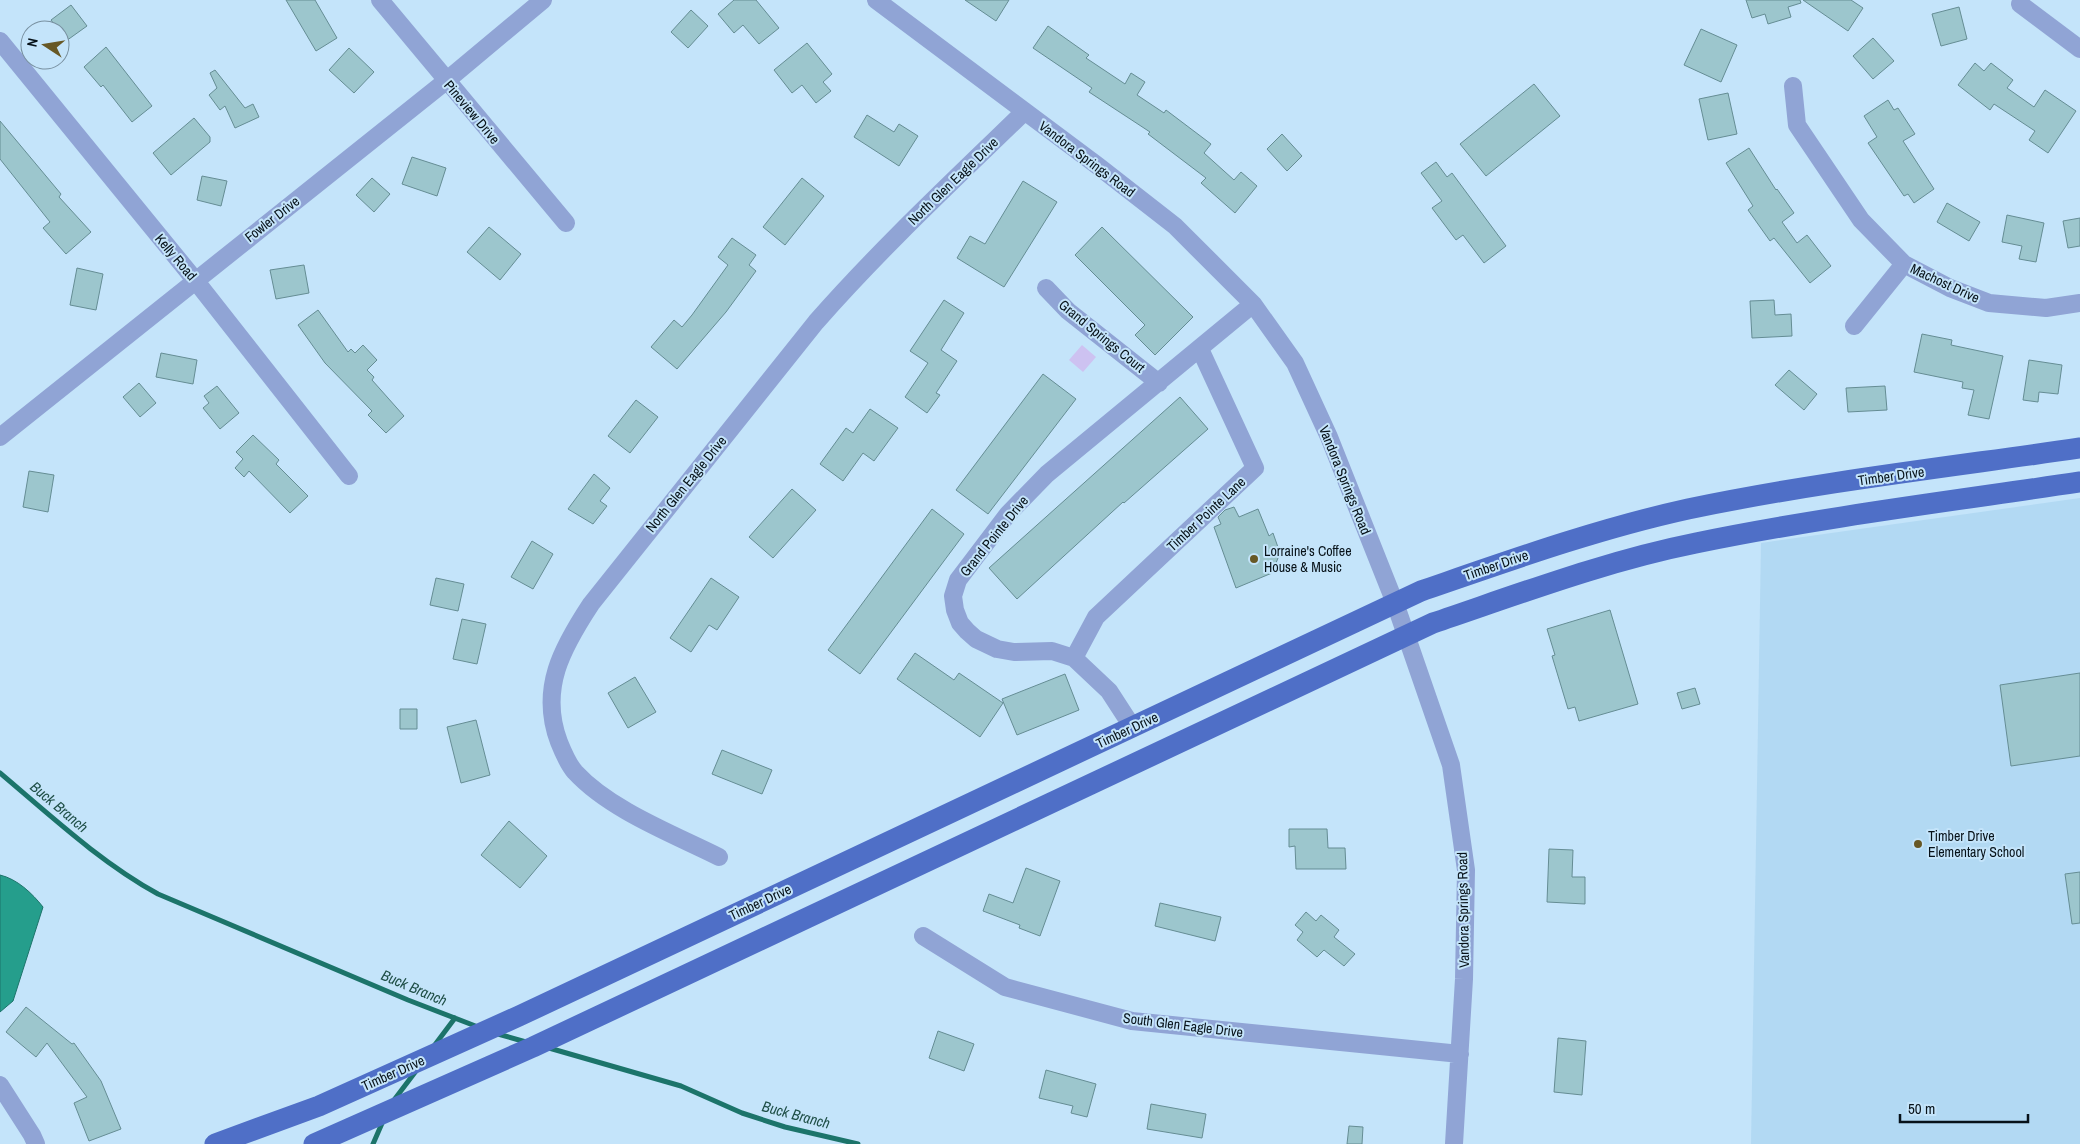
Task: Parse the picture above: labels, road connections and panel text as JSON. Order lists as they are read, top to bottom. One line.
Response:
{"streets":{"main road":["Timber Drive"],"street":["Pineview Drive","Vandora Springs Road","North Glen Eagle Drive","Fowler Drive","Kelly Road","Machost Drive","Grand Springs Court","Timber Pointe Lane","Grand Pointe Drive","South Glen Eagle Drive"]},"crossings":[["Pineview Drive","Fowler Drive"],["Vandora Springs Road","North Glen Eagle Drive"],["Vandora Springs Road","Timber Drive"],["Vandora Springs Road","Grand Pointe Drive"],["Vandora Springs Road","South Glen Eagle Drive"],["Fowler Drive","Kelly Road"],["Grand Springs Court","Grand Pointe Drive"],["Timber Drive","Grand Pointe Drive"],["Timber Pointe Lane","Grand Pointe Drive"]],"water":["Buck Branch"],"places":["Lorraine's Coffee House & Music","Timber Drive Elementary School"],"scale_bar":"50 m","north":"left"}
